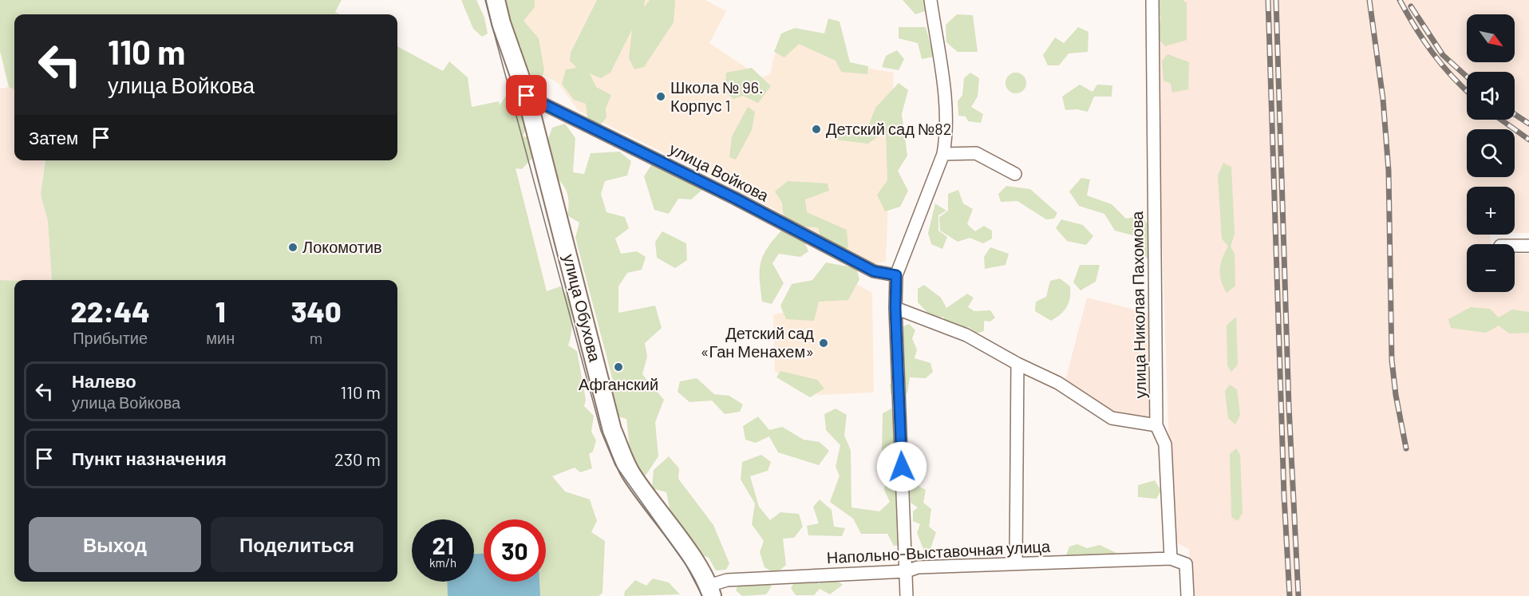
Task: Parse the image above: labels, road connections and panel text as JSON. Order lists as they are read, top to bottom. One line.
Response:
{"streets":{"street":["улица Войкова","улица Николая Пахомова","улица Обухова","Напольно-Выставочная улица"]},"crossings":[["улица Войкова","улица Обухова"],["улица Николая Пахомова","Напольно-Выставочная улица"],["улица Обухова","Напольно-Выставочная улица"]],"places":["Школа № 96. Корпус 1","Детский сад №82","Локомотив","Детский сад «Ган Менахем»","Афганский"],"north":"bottom right","page":{"map_buttons":["+","−"],"turn":["110 m","улица Войкова"],"then":"Затем","eta":["22:44","Прибытие","1","мин","340","m"],"list":[{"name":"Налево","note":"улица Войкова","value":"110 m"},{"name":"Пункт назначения","value":"230 m"}],"buttons":["Выход","Поделиться"],"speed":"21 km/h","limit":"30"}}
